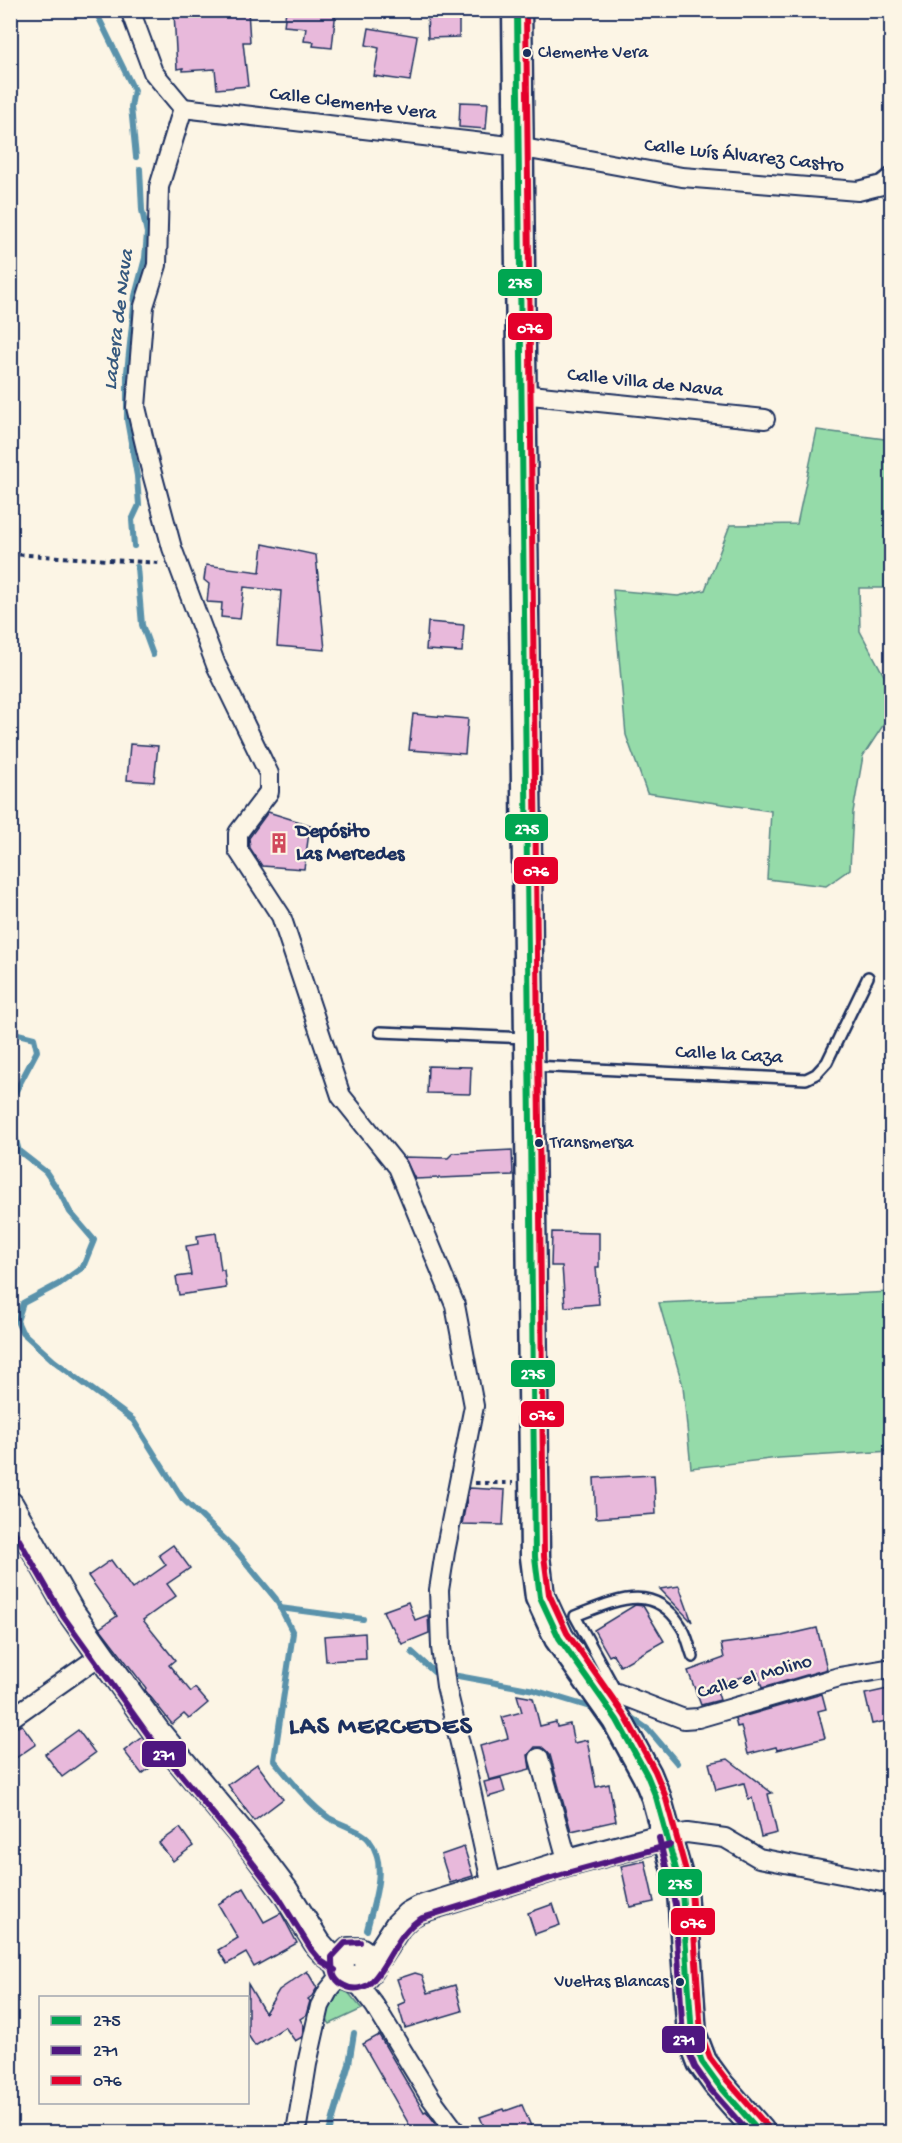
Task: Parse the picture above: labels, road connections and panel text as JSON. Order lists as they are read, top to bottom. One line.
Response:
{"streets":{"street":["Calle Clemente Vera","Calle Luís Álvarez Castro","Calle Villa de Nava","Calle el Molino"],"lane":["Calle la Caza"]},"crossings":[["Calle Clemente Vera","Calle Luís Álvarez Castro"]],"districts":["LAS MERCEDES"],"water":["Ladera de Nava"],"places":{"other":["Clemente Vera","Transmersa","Vueltas Blancas"],"building":["Depósito Las Mercedes"]},"lines":["transit line 275","transit line 076","transit line 271"],"legend":["275","271","076"]}
